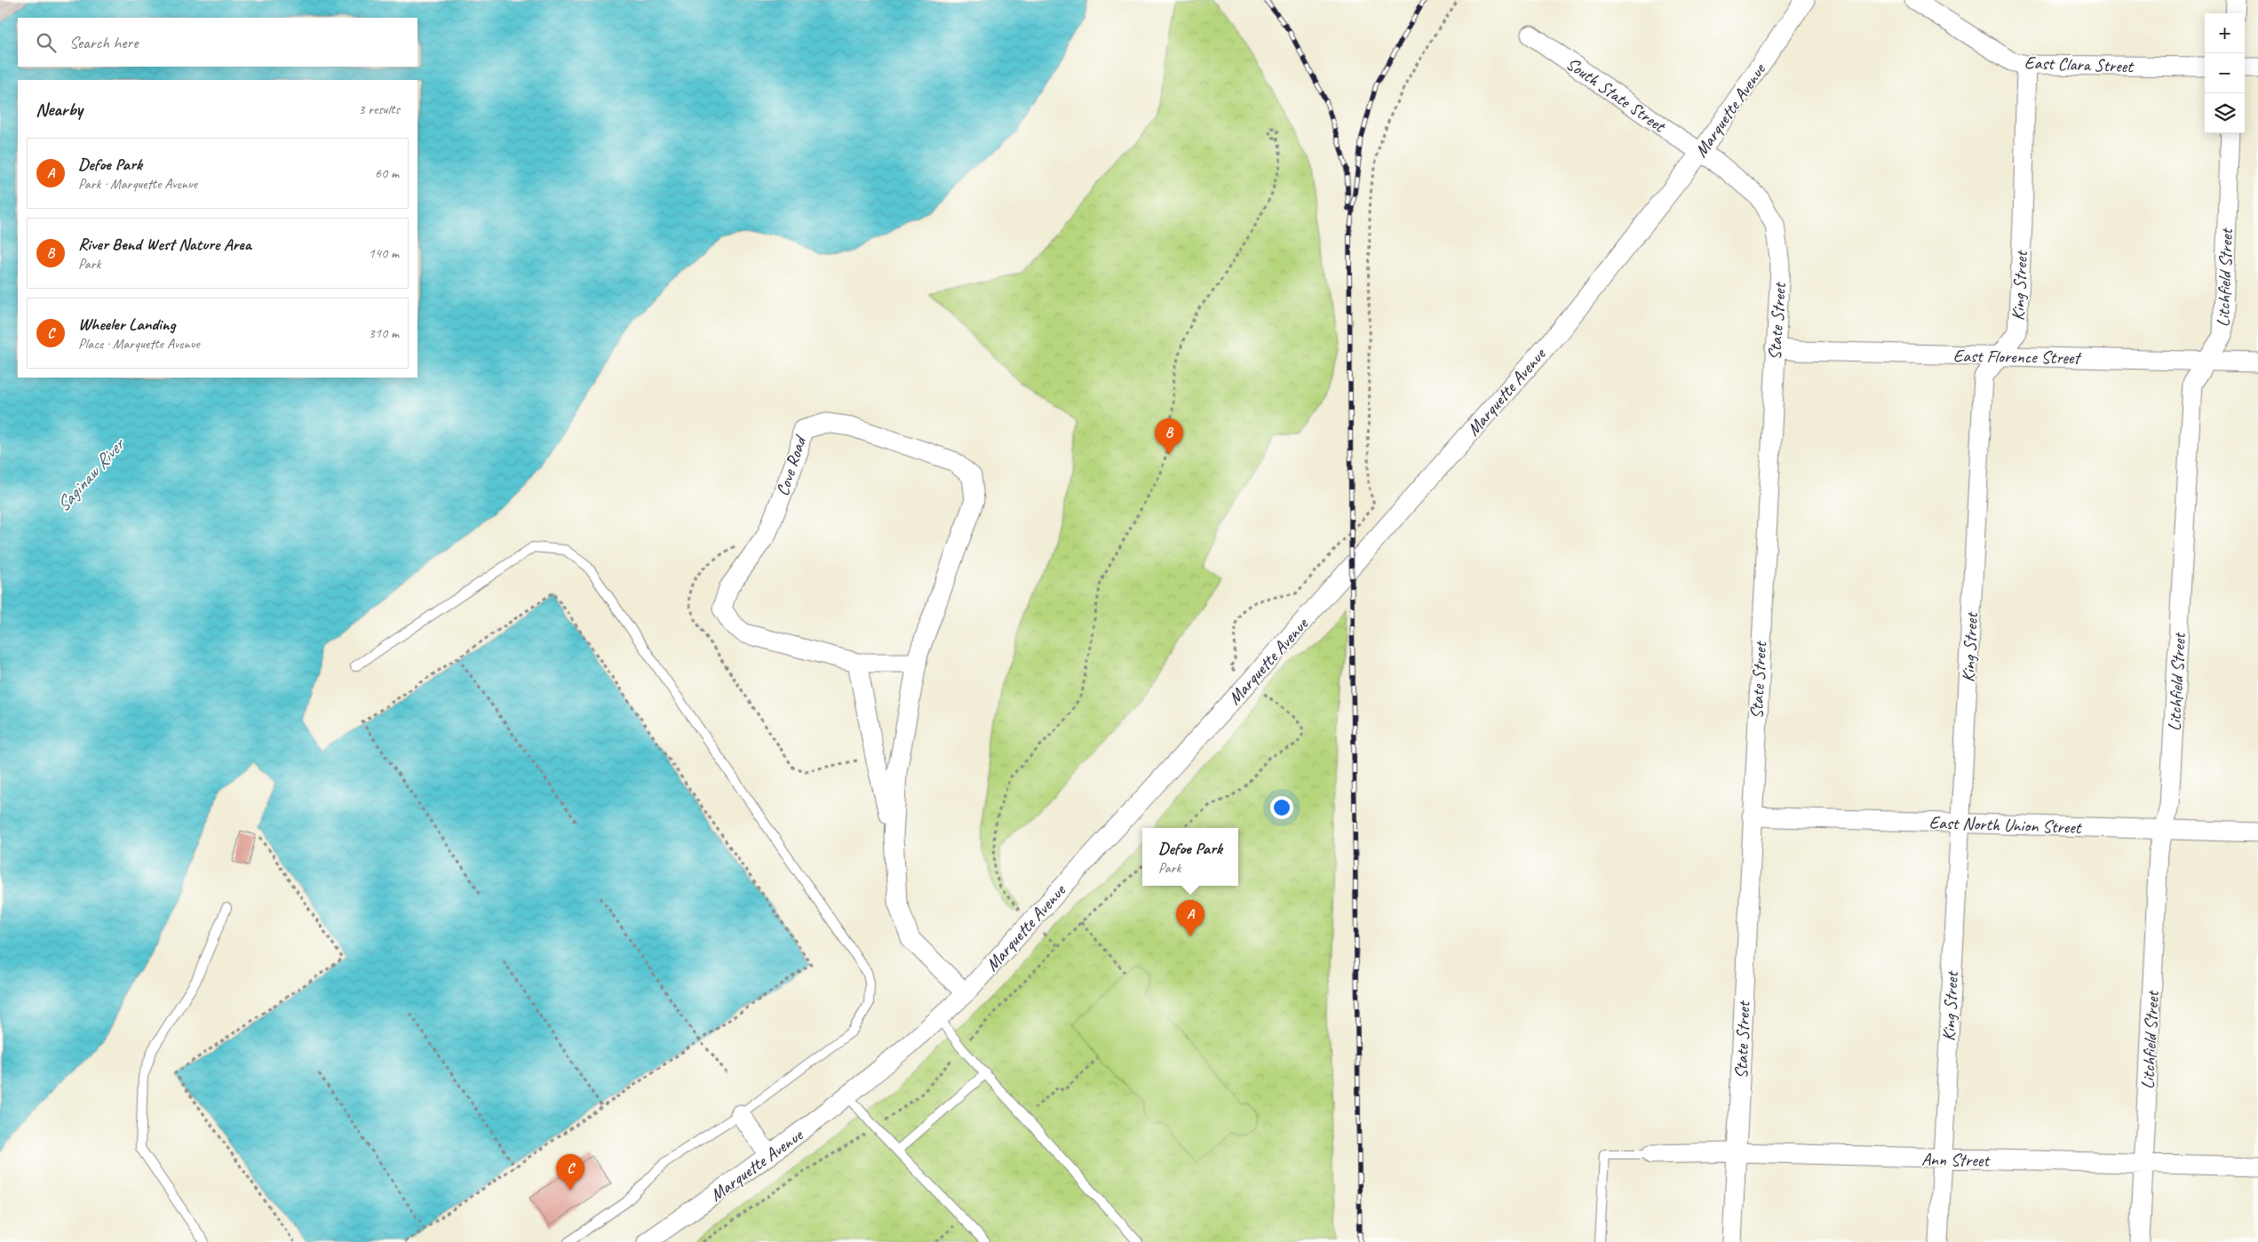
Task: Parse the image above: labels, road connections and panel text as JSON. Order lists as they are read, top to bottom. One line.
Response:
{"streets":{"street":["East Clara Street","South State Street","Marquette Avenue","Litchfield Street","King Street","State Street","East Florence Street","Cove Road","East North Union Street","Ann Street"]},"crossings":[["East Clara Street","King Street"],["South State Street","Marquette Avenue"],["South State Street","State Street"],["Marquette Avenue","State Street"],["Marquette Avenue","Cove Road"],["Litchfield Street","East Florence Street"],["Litchfield Street","East North Union Street"],["Litchfield Street","Ann Street"],["King Street","East Florence Street"],["King Street","East North Union Street"],["King Street","Ann Street"],["State Street","East Florence Street"],["State Street","East North Union Street"],["State Street","Ann Street"]],"water":["Saginaw River"],"page":{"map_buttons":["+","−"],"search":"Search here","heading":["Nearby","3 results"],"list":[{"mark":"A","name":"Defoe Park","note":"Park · Marquette Avenue","value":"60 m"},{"mark":"B","name":"River Bend West Nature Area","note":"Park","value":"140 m"},{"mark":"C","name":"Wheeler Landing","note":"Place · Marquette Avenue","value":"310 m"}],"pins":["B","A","C"],"popup":["Defoe Park","Park"]}}
